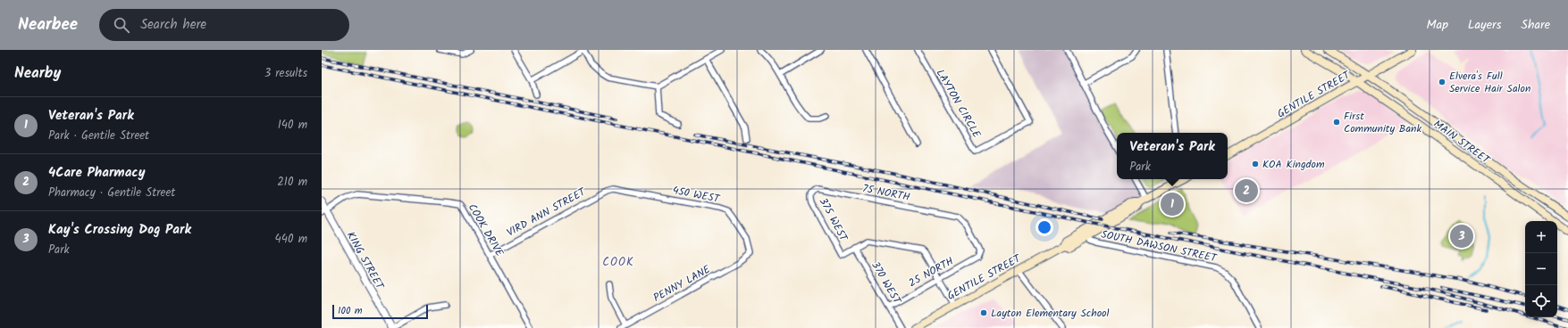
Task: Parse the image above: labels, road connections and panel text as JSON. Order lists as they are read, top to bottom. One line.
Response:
{"streets":{"main road":["GENTILE STREET","MAIN STREET"],"street":["LAYTON CIRCLE","75 NORTH","450 WEST","VIRD ANN STREET","375 WEST","COOK DRIVE","SOUTH DAWSON STREET","KING STREET","25 NORTH","370 WEST","PENNY LANE"]},"crossings":[["GENTILE STREET","MAIN STREET"],["GENTILE STREET","SOUTH DAWSON STREET"],["75 NORTH","375 WEST"],["75 NORTH","25 NORTH"],["450 WEST","VIRD ANN STREET"],["450 WEST","PENNY LANE"],["VIRD ANN STREET","COOK DRIVE"],["375 WEST","370 WEST"],["COOK DRIVE","KING STREET"],["25 NORTH","370 WEST"]],"districts":["COOK"],"places":["Elvera's Full Service Hair Salon","First Community Bank","KOA Kingdom","Layton Elementary School"],"scale_bar":"100 m","page":{"header":"Nearbee","search":"Search here","nav":["Map","Layers","Share"],"heading":["Nearby","3 results"],"list":[{"mark":"1","name":"Veteran's Park","note":"Park · Gentile Street","value":"140 m"},{"mark":"2","name":"4Care Pharmacy","note":"Pharmacy · Gentile Street","value":"210 m"},{"mark":"3","name":"Kay's Crossing Dog Park","note":"Park","value":"440 m"}],"popup":["Veteran's Park","Park"],"pins":["2","1","3"],"map_buttons":["+","−"],"scale":"100 m"}}
